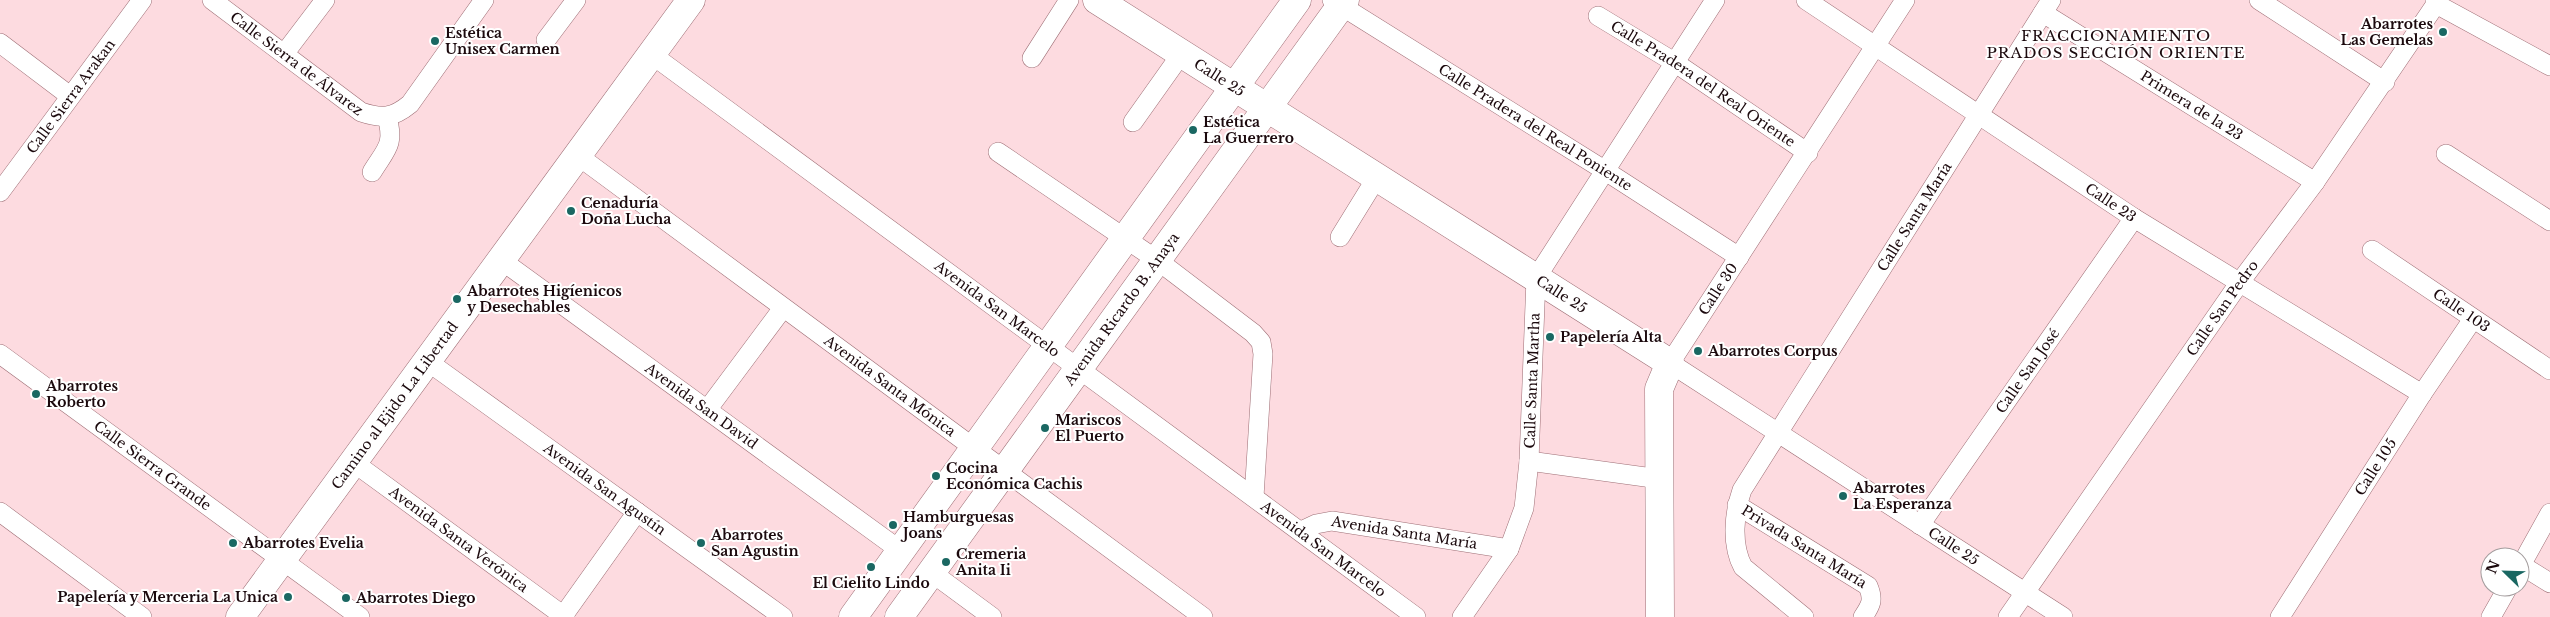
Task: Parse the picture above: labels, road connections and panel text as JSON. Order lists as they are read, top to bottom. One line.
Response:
{"streets":{"street":["Calle Sierra de Álvarez","Calle 25","Calle Pradera del Real Oriente","Calle Sierra Arakan","Primera de la 23","Calle Pradera del Real Poniente","Calle 23","Calle Santa María","Calle 30","Avenida San Marcelo","Avenida Ricardo B. Anaya","Calle San Pedro","Calle 103","Calle San José","Calle Santa Martha","Avenida Santa Mónica","Camino al Ejido La Libertad","Avenida San David","Calle Sierra Grande","Calle 105","Avenida San Agustín","Avenida Santa María","Avenida Santa Verónica","Privada Santa María"]},"crossings":[["Calle 25","Calle Santa María"],["Calle 25","Calle 30"],["Calle 25","Avenida Ricardo B. Anaya"],["Calle 25","Calle San Pedro"],["Calle 25","Calle San José"],["Calle 25","Calle Santa Martha"],["Calle 25","Privada Santa María"],["Calle Pradera del Real Oriente","Calle 30"],["Primera de la 23","Calle Santa María"],["Primera de la 23","Calle San Pedro"],["Calle Pradera del Real Poniente","Calle 30"],["Calle Pradera del Real Poniente","Avenida Ricardo B. Anaya"],["Calle 23","Calle Santa María"],["Calle 23","Calle 30"],["Calle 23","Calle San Pedro"],["Calle 23","Calle San José"],["Calle 23","Calle 105"],["Calle Santa María","Privada Santa María"],["Avenida San Marcelo","Avenida Ricardo B. Anaya"],["Avenida San Marcelo","Camino al Ejido La Libertad"],["Avenida San Marcelo","Avenida Santa María"],["Avenida Ricardo B. Anaya","Avenida Santa Mónica"],["Calle 103","Calle 105"],["Calle Santa Martha","Avenida Santa María"],["Avenida Santa Mónica","Camino al Ejido La Libertad"],["Camino al Ejido La Libertad","Avenida San David"],["Camino al Ejido La Libertad","Calle Sierra Grande"],["Camino al Ejido La Libertad","Avenida San Agustín"],["Camino al Ejido La Libertad","Avenida Santa Verónica"]],"districts":["FRACCIONAMIENTO PRADOS SECCIÓN ORIENTE"],"places":["Abarrotes Las Gemelas","Estética Unisex Carmen","Estética La Guerrero","Cenaduría Doña Lucha","Abarrotes Higíenicos y Desechables","Papelería Alta","Abarrotes Corpus","Abarrotes Roberto","Mariscos El Puerto","Cocina Económica Cachis","Abarrotes La Esperanza","Hamburguesas Joans","Abarrotes Evelia","Abarrotes San Agustin","Cremeria Anita Ii","El Cielito Lindo","Papelería y Merceria La Unica","Abarrotes Diego"],"north":"top left"}
